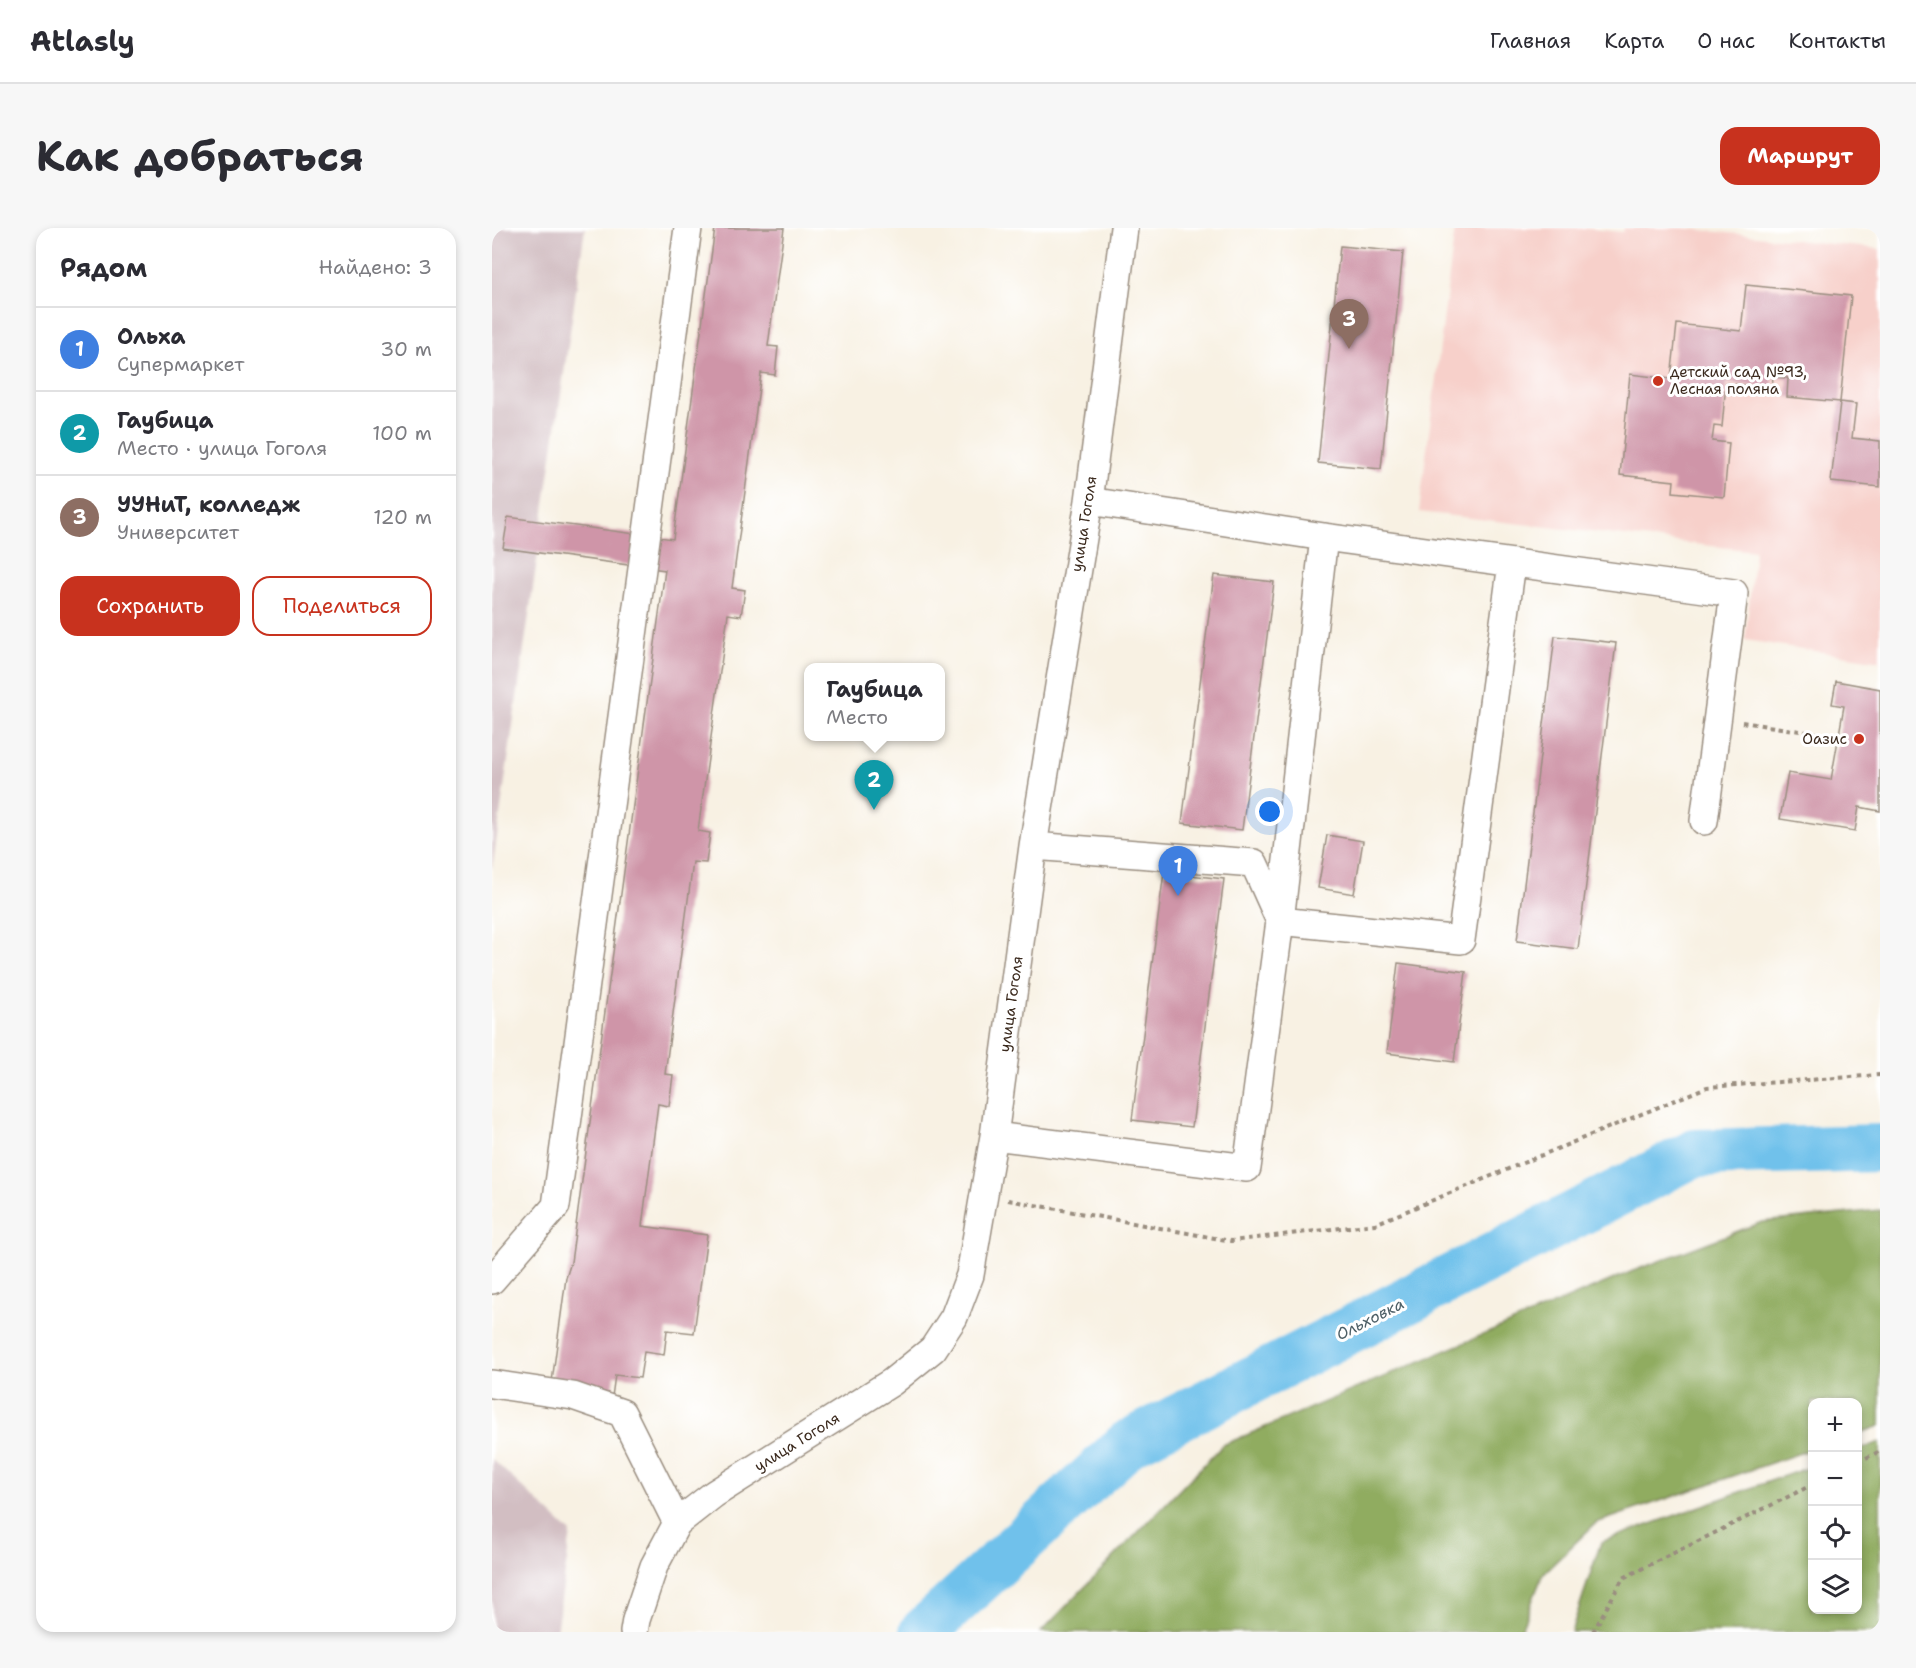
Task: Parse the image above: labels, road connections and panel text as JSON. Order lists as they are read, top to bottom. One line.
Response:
{"streets":{"street":["улица Гоголя"]},"water":["Ольховка"],"places":["детский сад №93, Лесная поляна","Оазис"],"page":{"header":"Atlasly","nav":["Главная","Карта","О нас","Контакты"],"buttons":["Маршрут",["Сохранить","Поделиться"]],"title":"Как добраться","heading":["Рядом","Найдено: 3"],"pins":["3","2","1"],"list":[{"mark":"1","name":"Ольха","note":"Супермаркет","value":"30 m"},{"mark":"2","name":"Гаубица","note":"Место · улица Гоголя","value":"100 m"},{"mark":"3","name":"УУНиТ, колледж","note":"Университет","value":"120 m"}],"popup":["Гаубица","Место"],"map_buttons":["+","−"]}}
